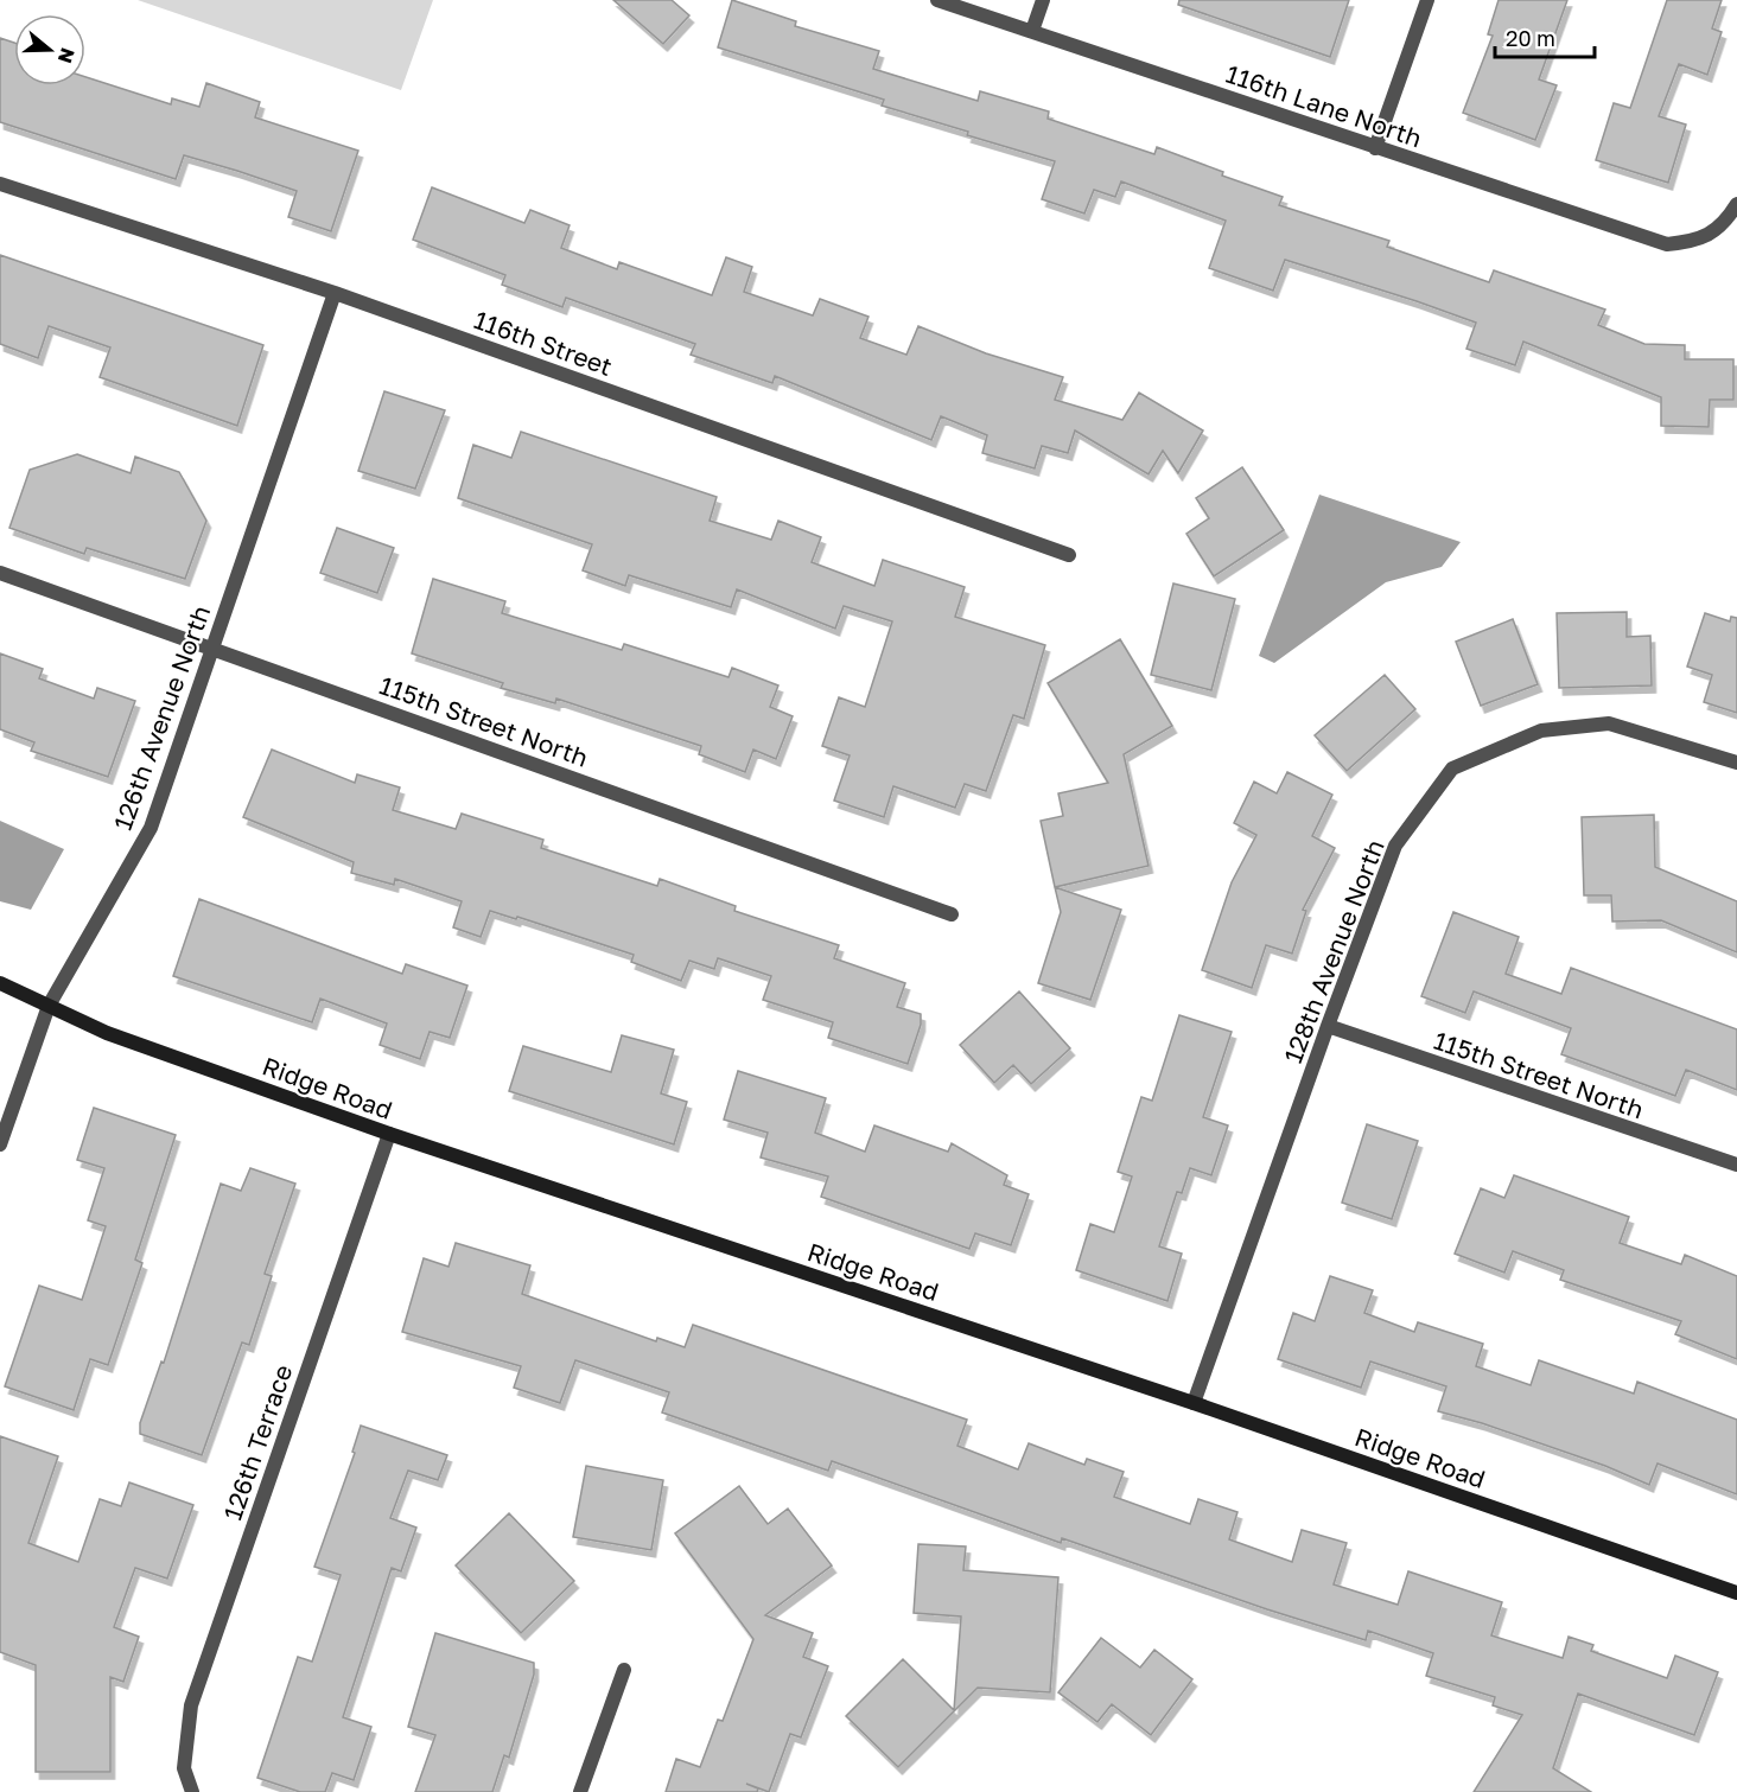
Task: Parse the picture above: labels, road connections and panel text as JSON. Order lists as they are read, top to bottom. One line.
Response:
{"streets":{"street":["116th Lane North","116th Street","126th Avenue North","115th Street North","128th Avenue North","Ridge Road","126th Terrace"]},"crossings":[["116th Street","126th Avenue North"],["126th Avenue North","115th Street North"],["126th Avenue North","Ridge Road"],["115th Street North","128th Avenue North"],["128th Avenue North","Ridge Road"],["Ridge Road","126th Terrace"]],"scale_bar":"20 m","north":"right"}
